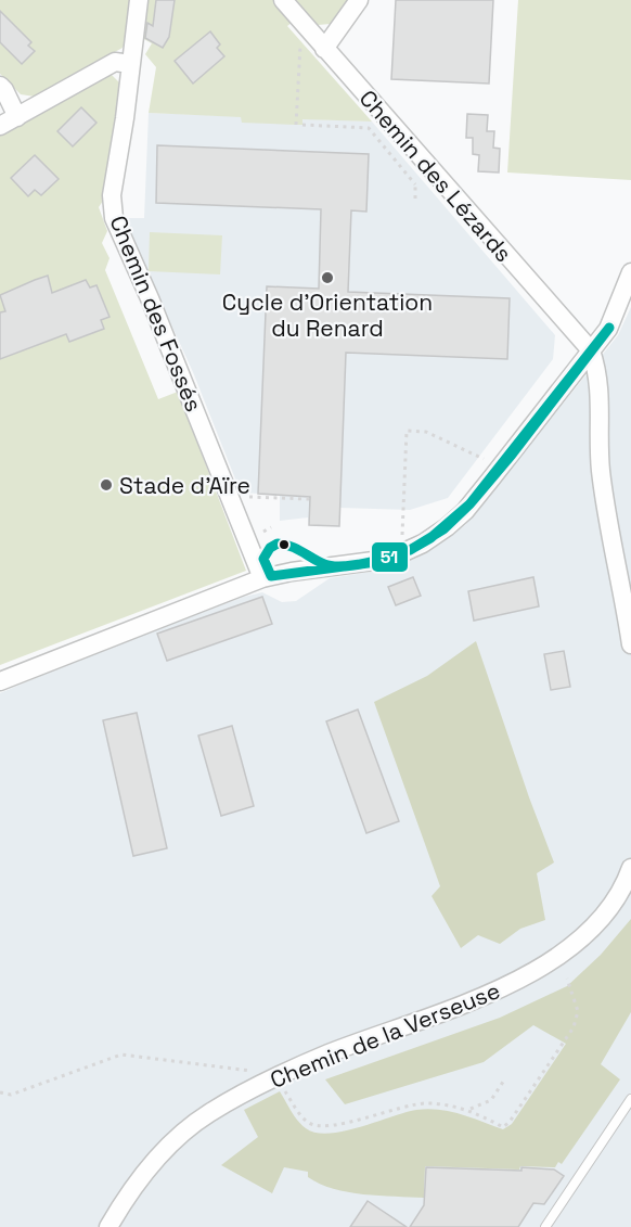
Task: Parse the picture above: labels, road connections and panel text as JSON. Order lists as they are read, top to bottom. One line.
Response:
{"streets":{"street":["Chemin des Lézards","Chemin des Fossés","Chemin de la Verseuse"]},"places":["Cycle d'Orientation du Renard","Stade d'Aïre"],"lines":["transit line 51"]}
